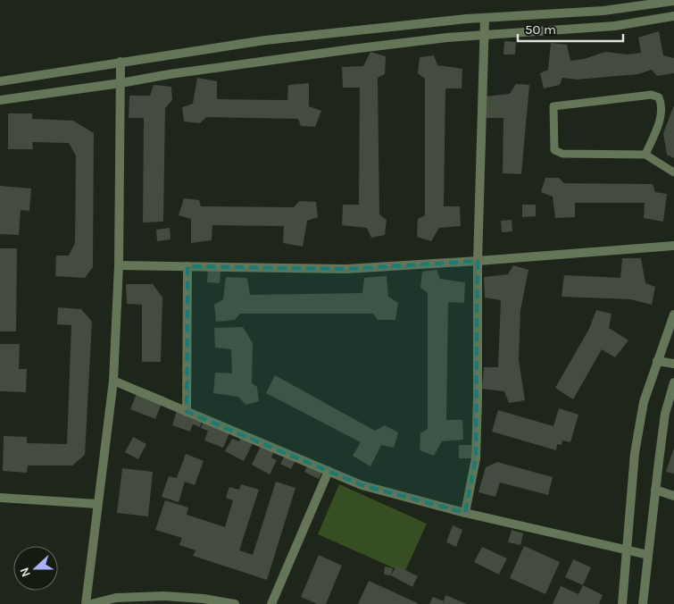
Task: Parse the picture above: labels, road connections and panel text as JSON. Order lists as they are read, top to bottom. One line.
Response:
{"scale_bar":"50 m","north":"left"}
